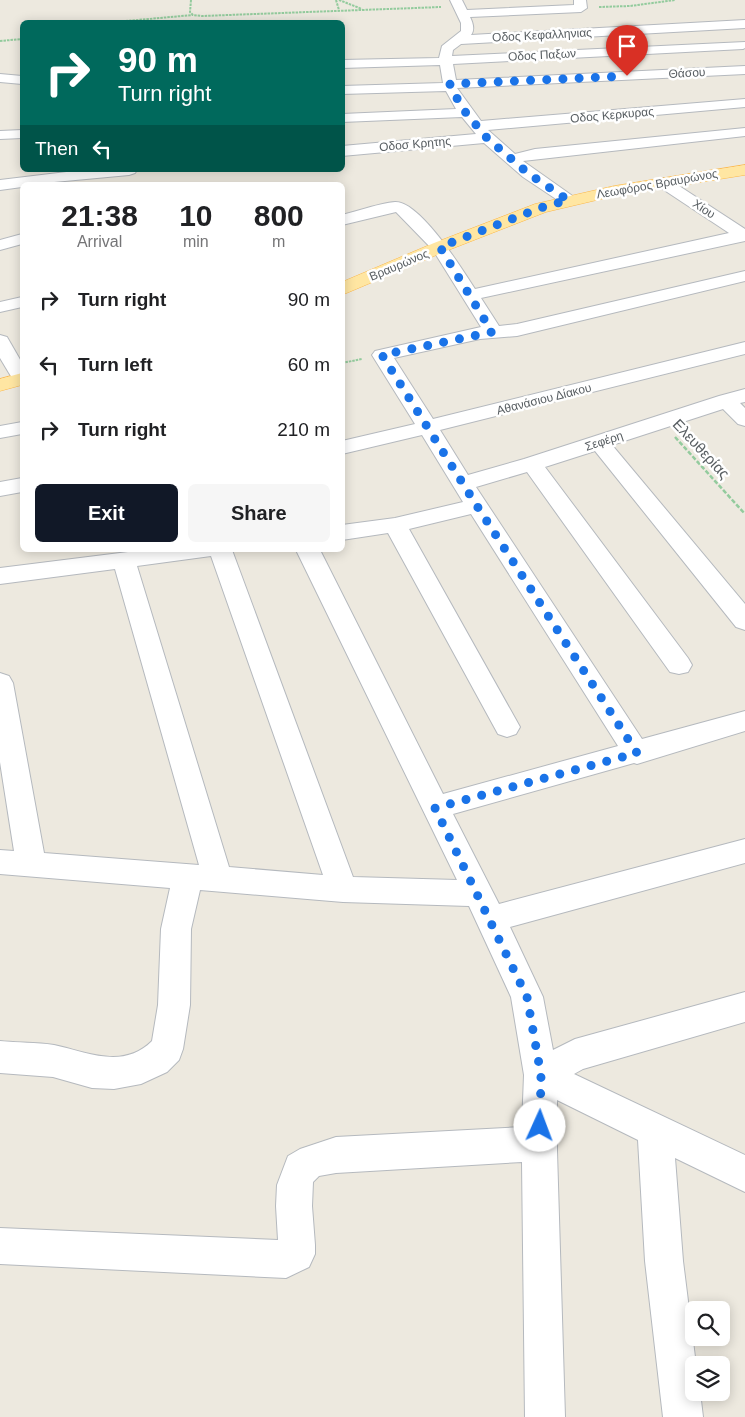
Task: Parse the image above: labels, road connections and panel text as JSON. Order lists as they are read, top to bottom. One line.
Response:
{"streets":{"main road":["Λεωφόρος Βραυρώνος","Βραυρώνος"],"street":["Οδος Κεφαλληνιας","Οδος Παξων","Θάσου","Οδος Κερκυρας","Οδοσ Κρητης","Χίου","Αθανάσιου Δίακου","Σεφέρη"],"path":["Ελευθερίας"]},"crossings":[["Οδος Κερκυρας","Οδοσ Κρητης"],["Λεωφόρος Βραυρώνος","Χίου"],["Λεωφόρος Βραυρώνος","Βραυρώνος"],["Σεφέρη","Ελευθερίας"]],"page":{"turn":["90 m","Turn right"],"then":"Then","eta":["21:38","Arrival","10","min","800","m"],"list":[{"name":"Turn right","value":"90 m"},{"name":"Turn left","value":"60 m"},{"name":"Turn right","value":"210 m"}],"buttons":["Exit","Share"]}}
